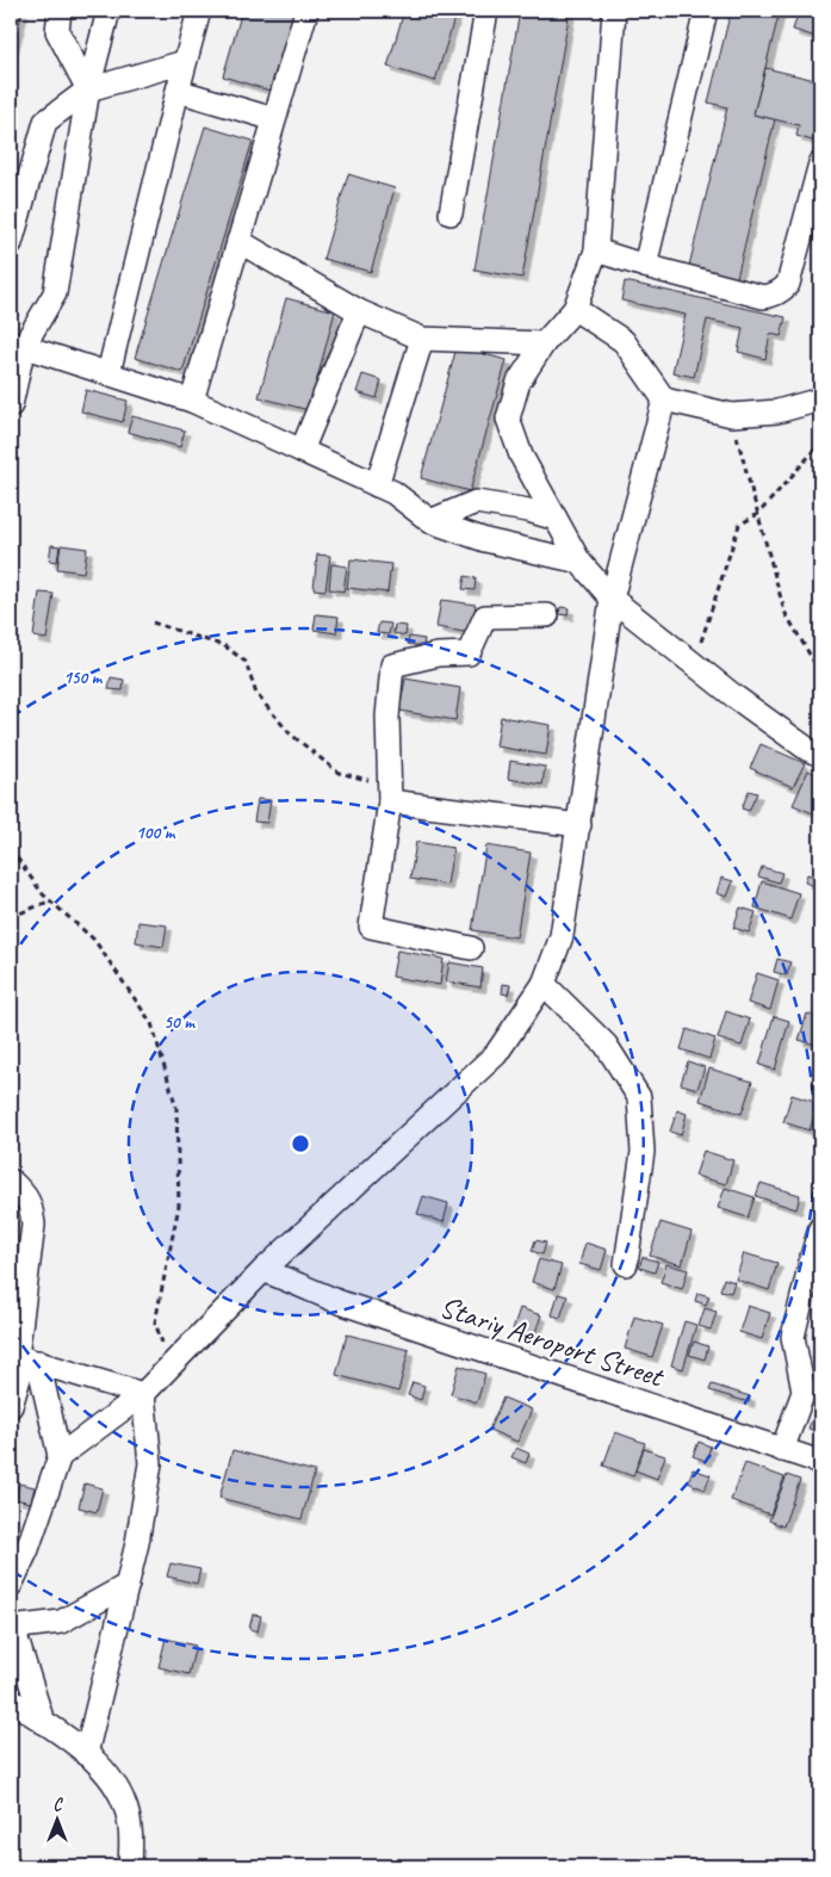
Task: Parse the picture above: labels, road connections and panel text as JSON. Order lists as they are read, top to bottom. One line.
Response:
{"streets":{"street":["Stariy Aeroport Street"]},"north":"top","rings":["150 m","100 m","50 m"]}
